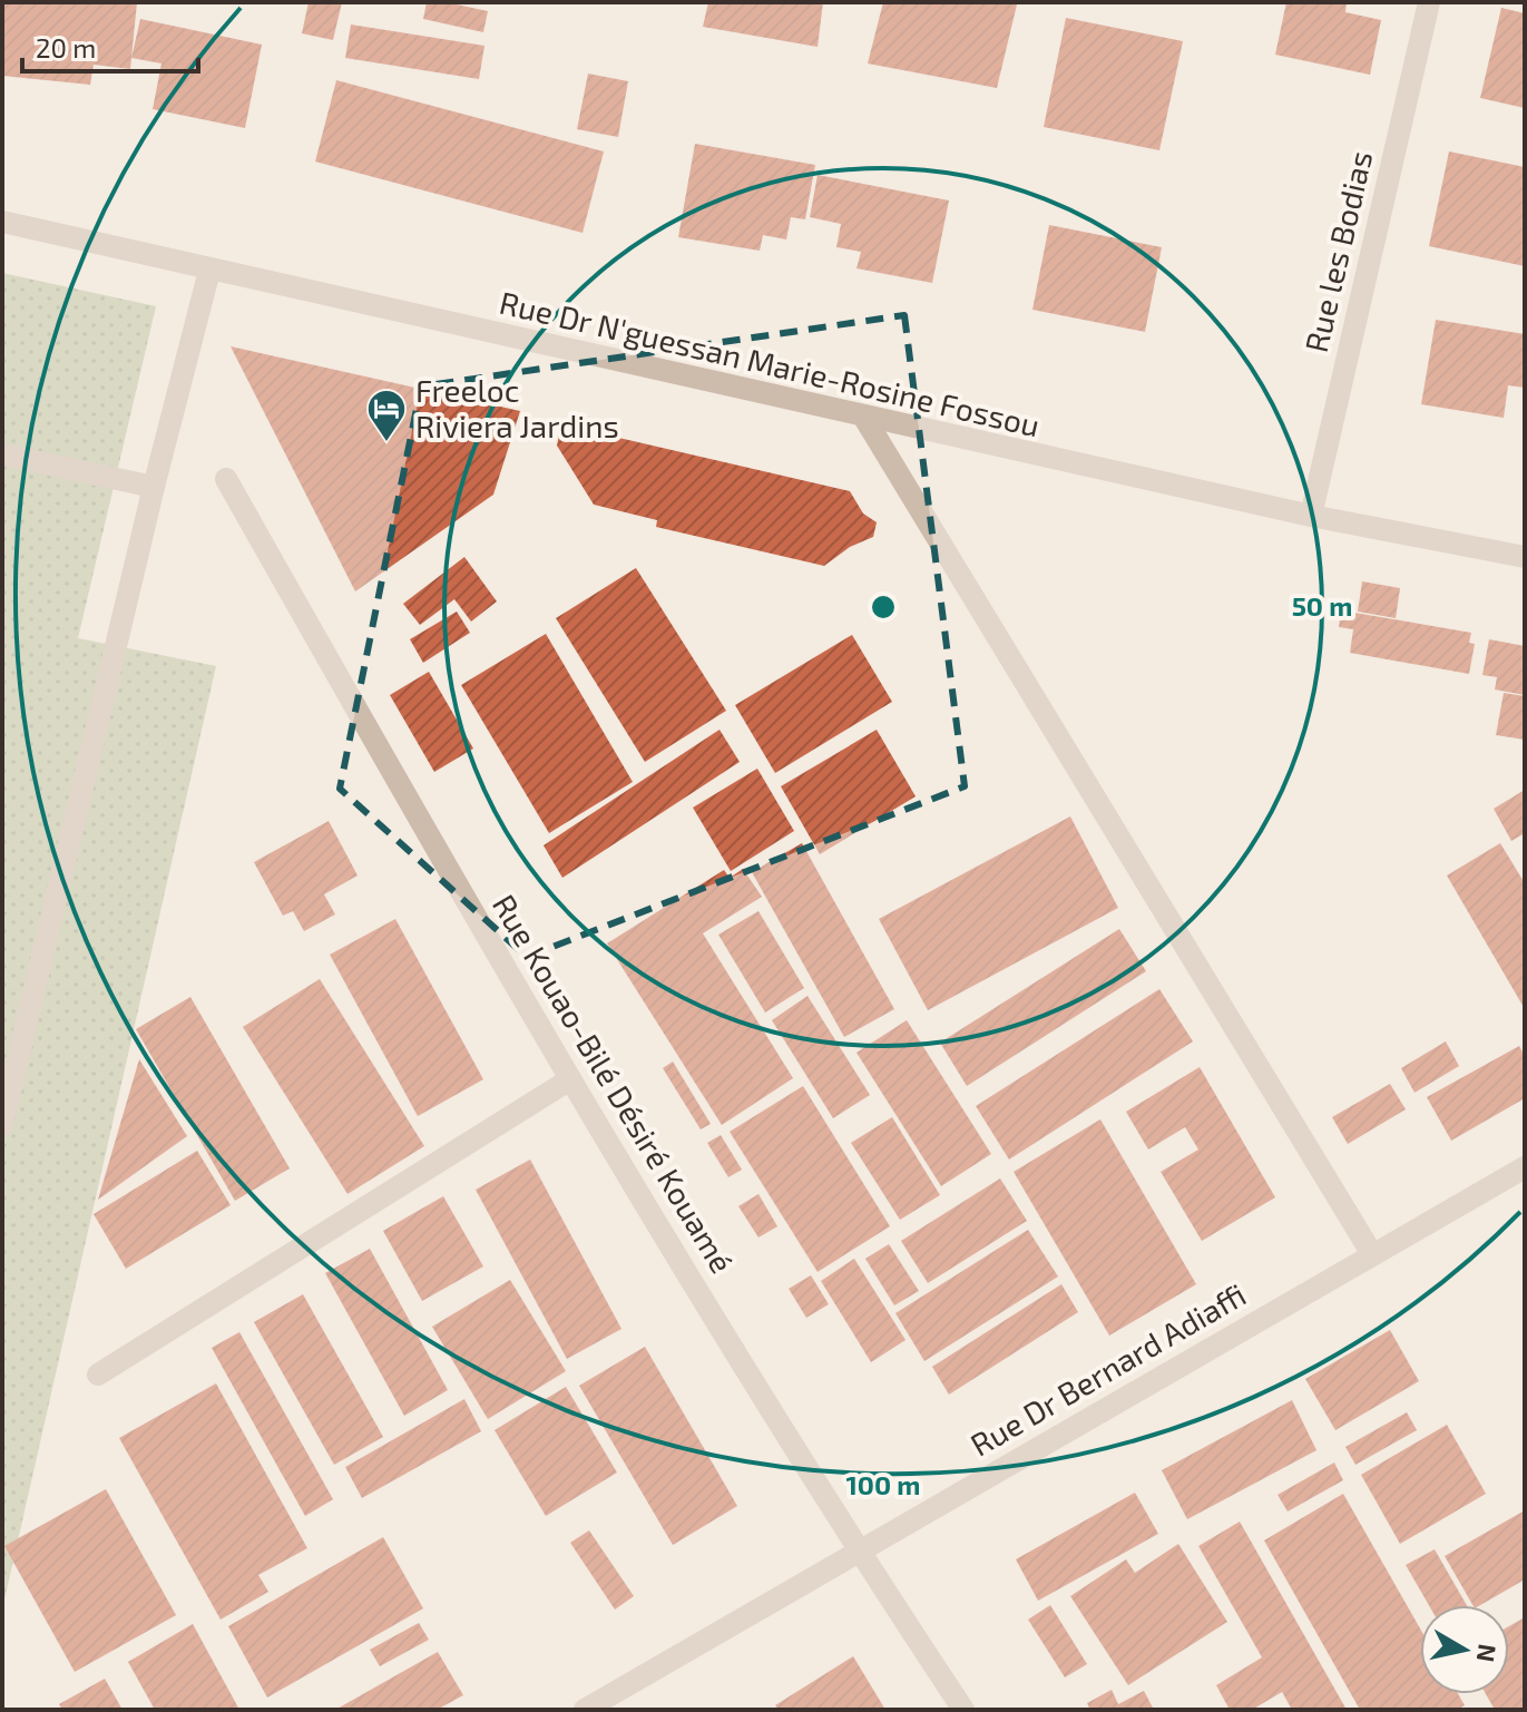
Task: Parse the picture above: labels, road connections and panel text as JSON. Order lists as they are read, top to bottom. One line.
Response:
{"streets":{"street":["Rue les Bodias","Rue Dr N'guessan Marie-Rosine Fossou","Rue Kouao-Bilé Désiré Kouamé","Rue Dr Bernard Adiaffi"]},"crossings":[["Rue les Bodias","Rue Dr N'guessan Marie-Rosine Fossou"],["Rue Kouao-Bilé Désiré Kouamé","Rue Dr Bernard Adiaffi"]],"places":{"hotel":["Freeloc Riviera Jardins"]},"scale_bar":"20 m","north":"right","rings":["50 m","100 m"]}
